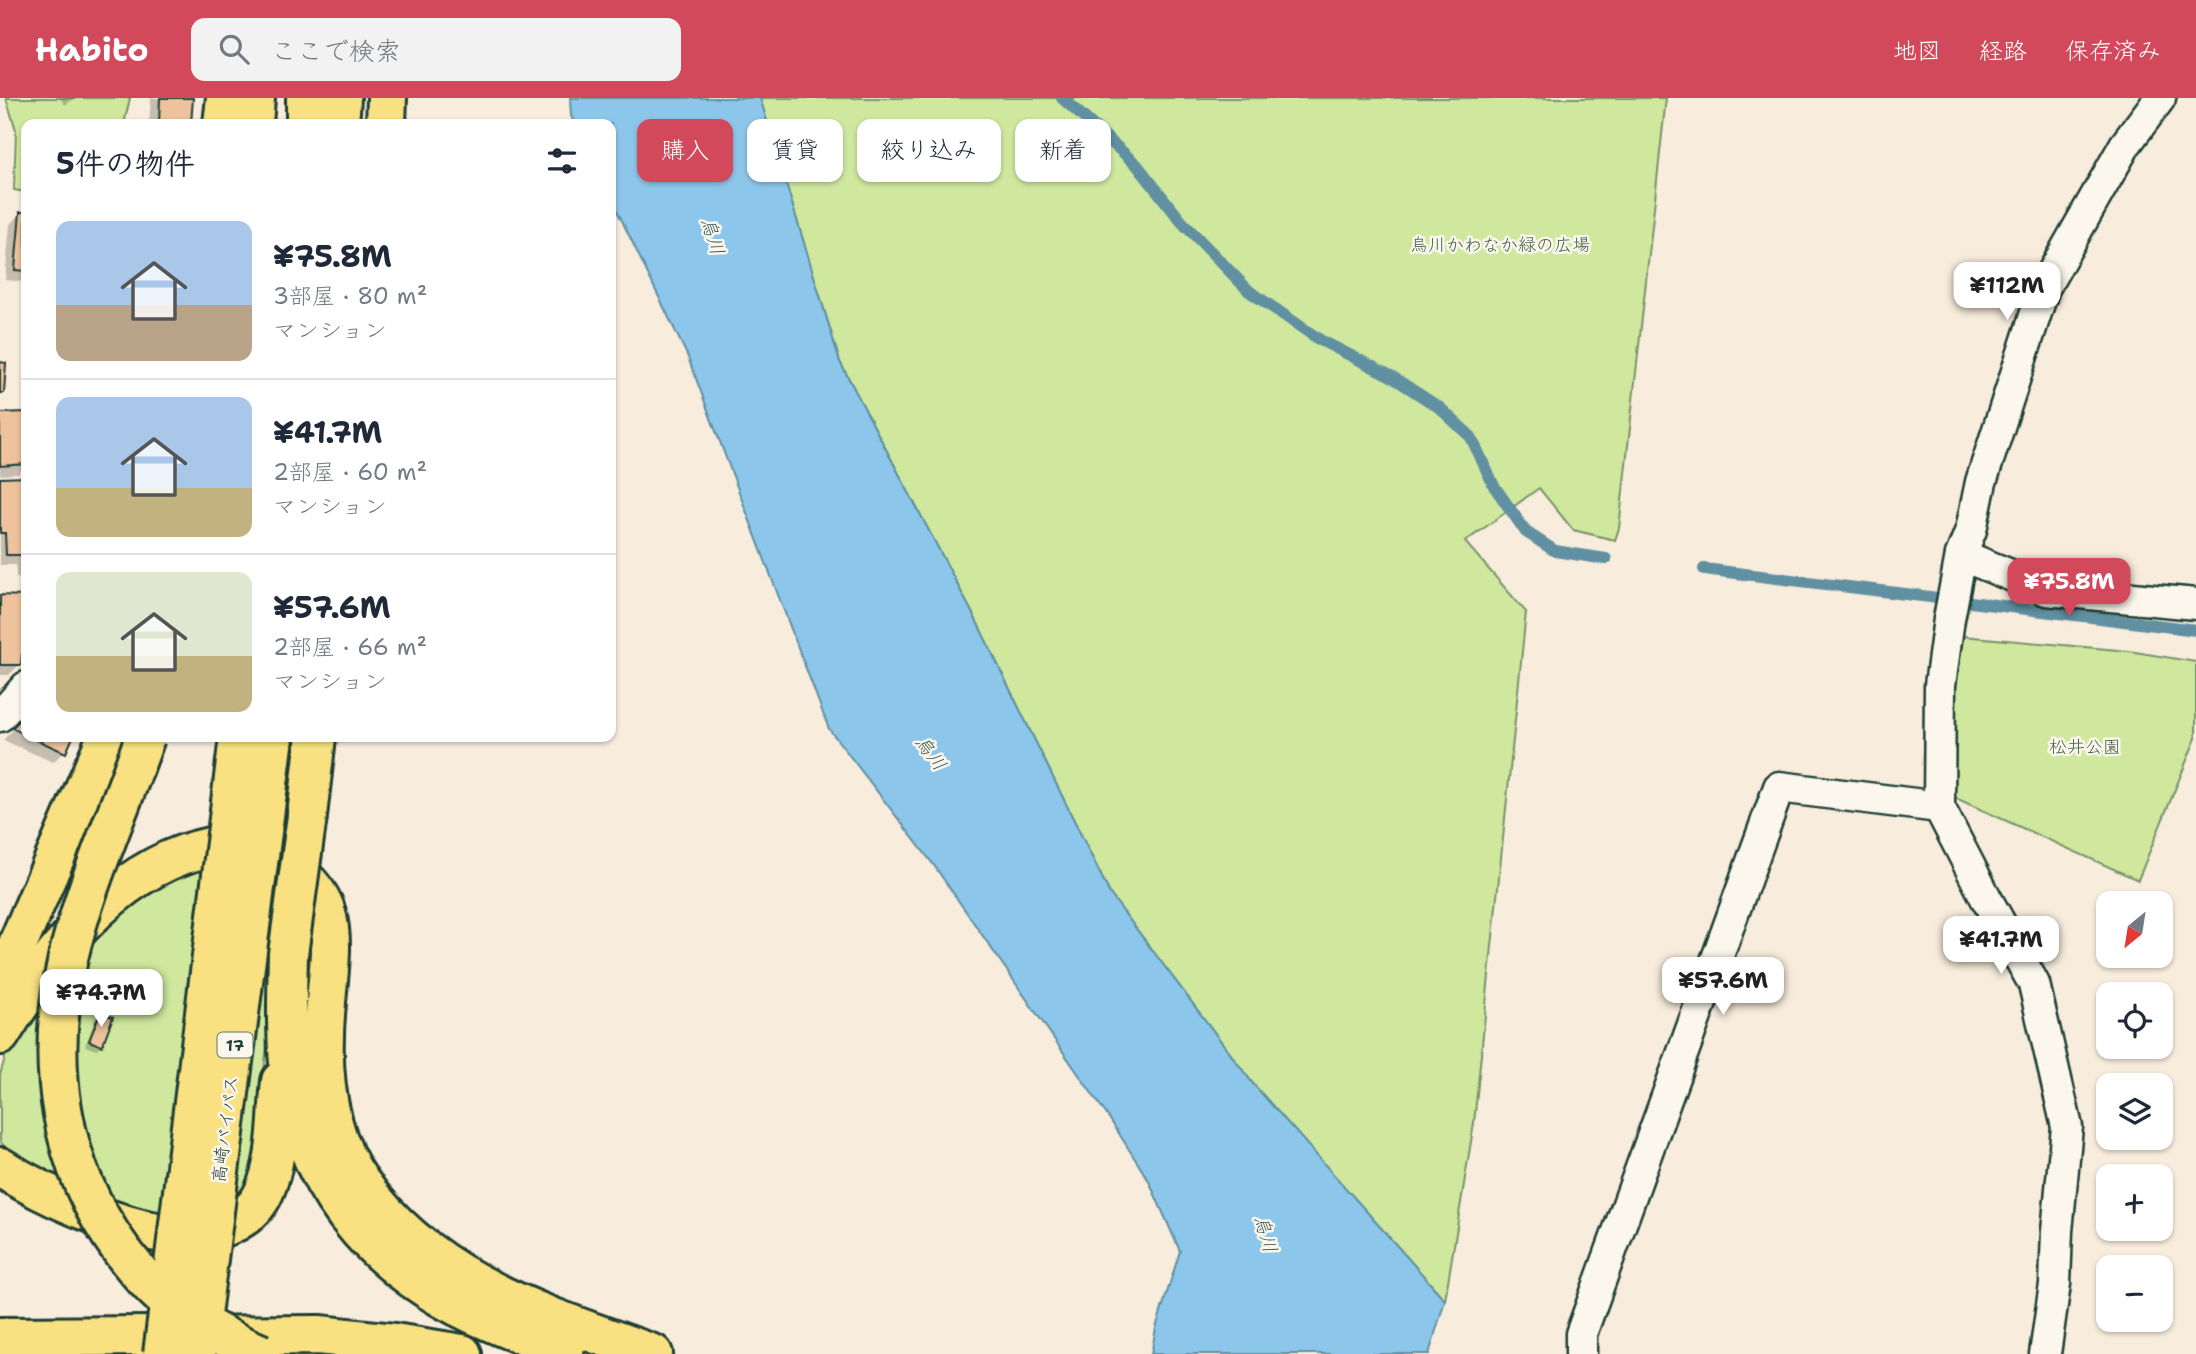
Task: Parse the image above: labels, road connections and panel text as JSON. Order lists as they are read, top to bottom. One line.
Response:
{"streets":{"highway":["17","高崎バイパス"]},"water":["烏川"],"parks":["烏川かわなか緑の広場","松井公園"],"north":"bottom left","page":{"header":"Habito","search":"ここで検索","nav":["地図","経路","保存済み"],"chip":["購入","賃貸","絞り込み","新着"],"heading":"5件の物件","list":[{"name":"¥75.8M","note":"3部屋 · 80 m² · マンション"},{"name":"¥41.7M","note":"2部屋 · 60 m² · マンション"},{"name":"¥57.6M","note":"2部屋 · 66 m² · マンション"}],"price":["¥112M","¥75.8M","¥41.7M","¥57.6M","¥74.7M"],"map_buttons":["+","−"]}}
